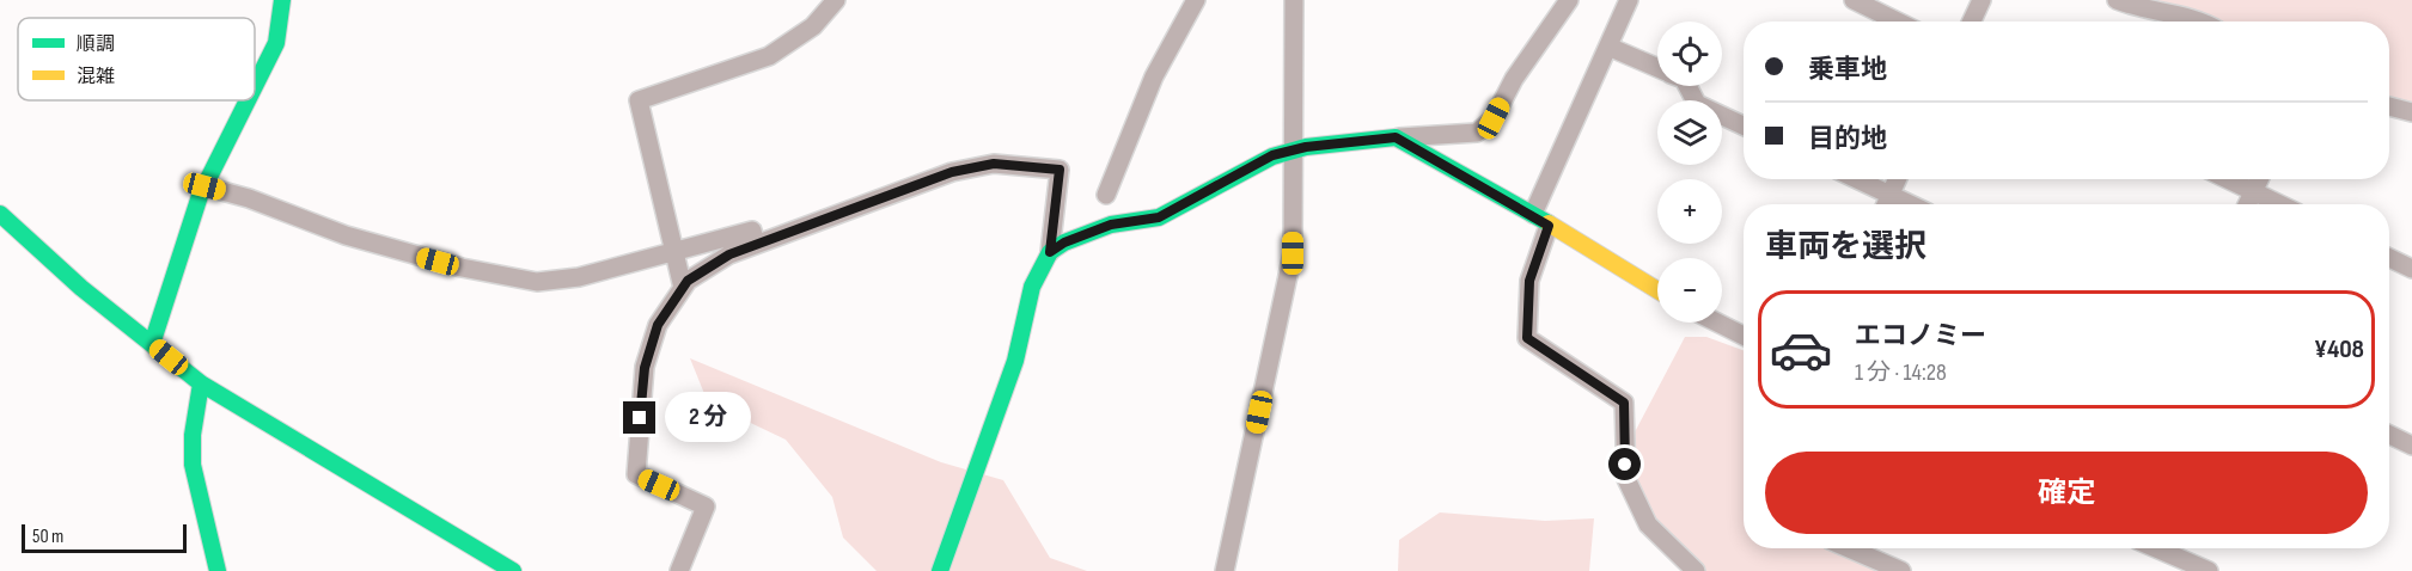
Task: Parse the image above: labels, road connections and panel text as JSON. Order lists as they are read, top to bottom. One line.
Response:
{"legend":["順調","混雑"],"scale_bar":"50 m","page":{"map_buttons":["+","−"],"banner":["乗車地","目的地"],"heading":"車両を選択","list":[{"name":"エコノミー","note":"1 分 · 14:28","value":"¥408"}],"bubble":"2 分","buttons":"確定","scale":"50 m"}}
